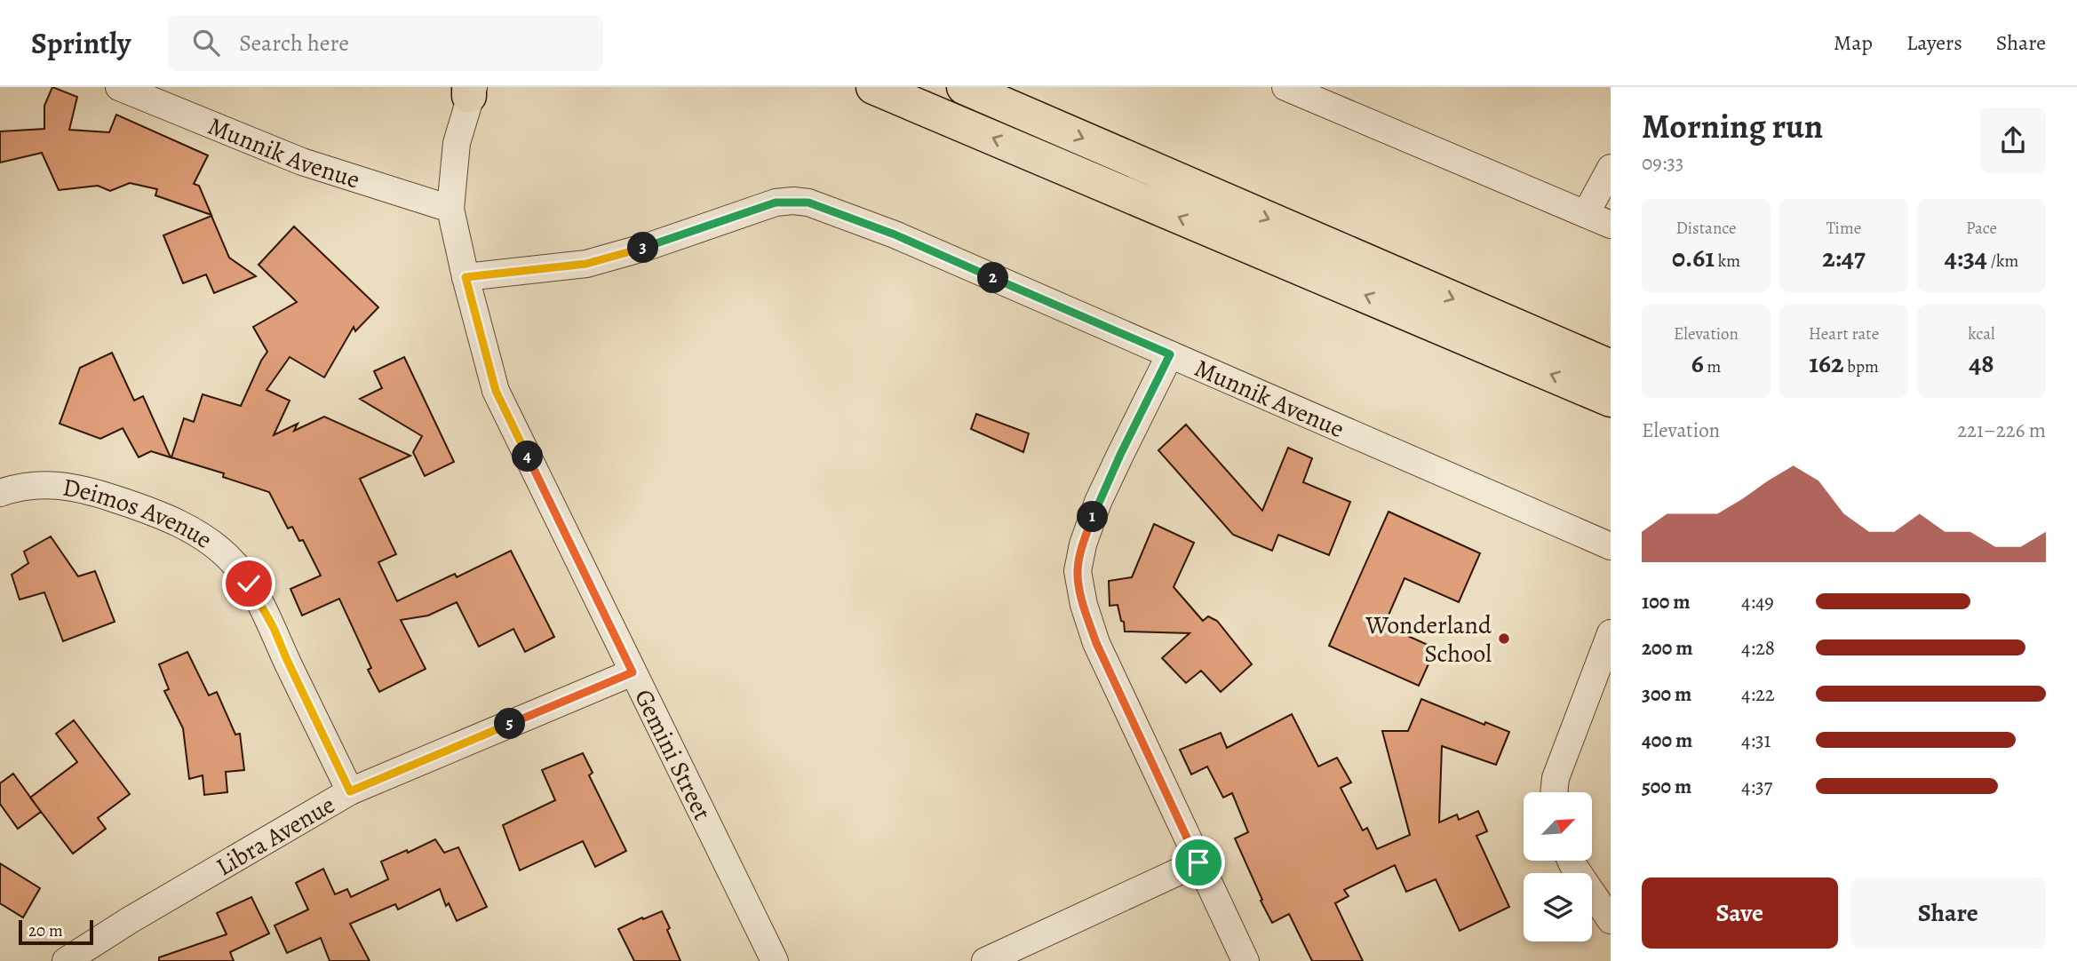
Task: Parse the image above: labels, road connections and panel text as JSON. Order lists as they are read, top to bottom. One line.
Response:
{"streets":{"street":["Munnik Avenue","Deimos Avenue","Gemini Street","Libra Avenue"]},"crossings":[["Munnik Avenue","Gemini Street"],["Deimos Avenue","Libra Avenue"],["Gemini Street","Libra Avenue"]],"places":["Wonderland School"],"scale_bar":"20 m","north":"top right","page":{"header":"Sprintly","search":"Search here","nav":["Map","Layers","Share"],"heading":["Morning run","09:33"],"stats":[["Distance","0.61 km"],["Time","2:47"],["Pace","4:34 /km"],["Elevation","6 m"],["Heart rate","162 bpm"],["kcal","48"]],"pins":["3","2","4","1","5"],"chart":["Elevation","221–226 m"],"list":[{"name":"100 m","note":"4:49"},{"name":"200 m","note":"4:28"},{"name":"300 m","note":"4:22"},{"name":"400 m","note":"4:31"},{"name":"500 m","note":"4:37"}],"buttons":["Save","Share"],"scale":"20 m"}}
